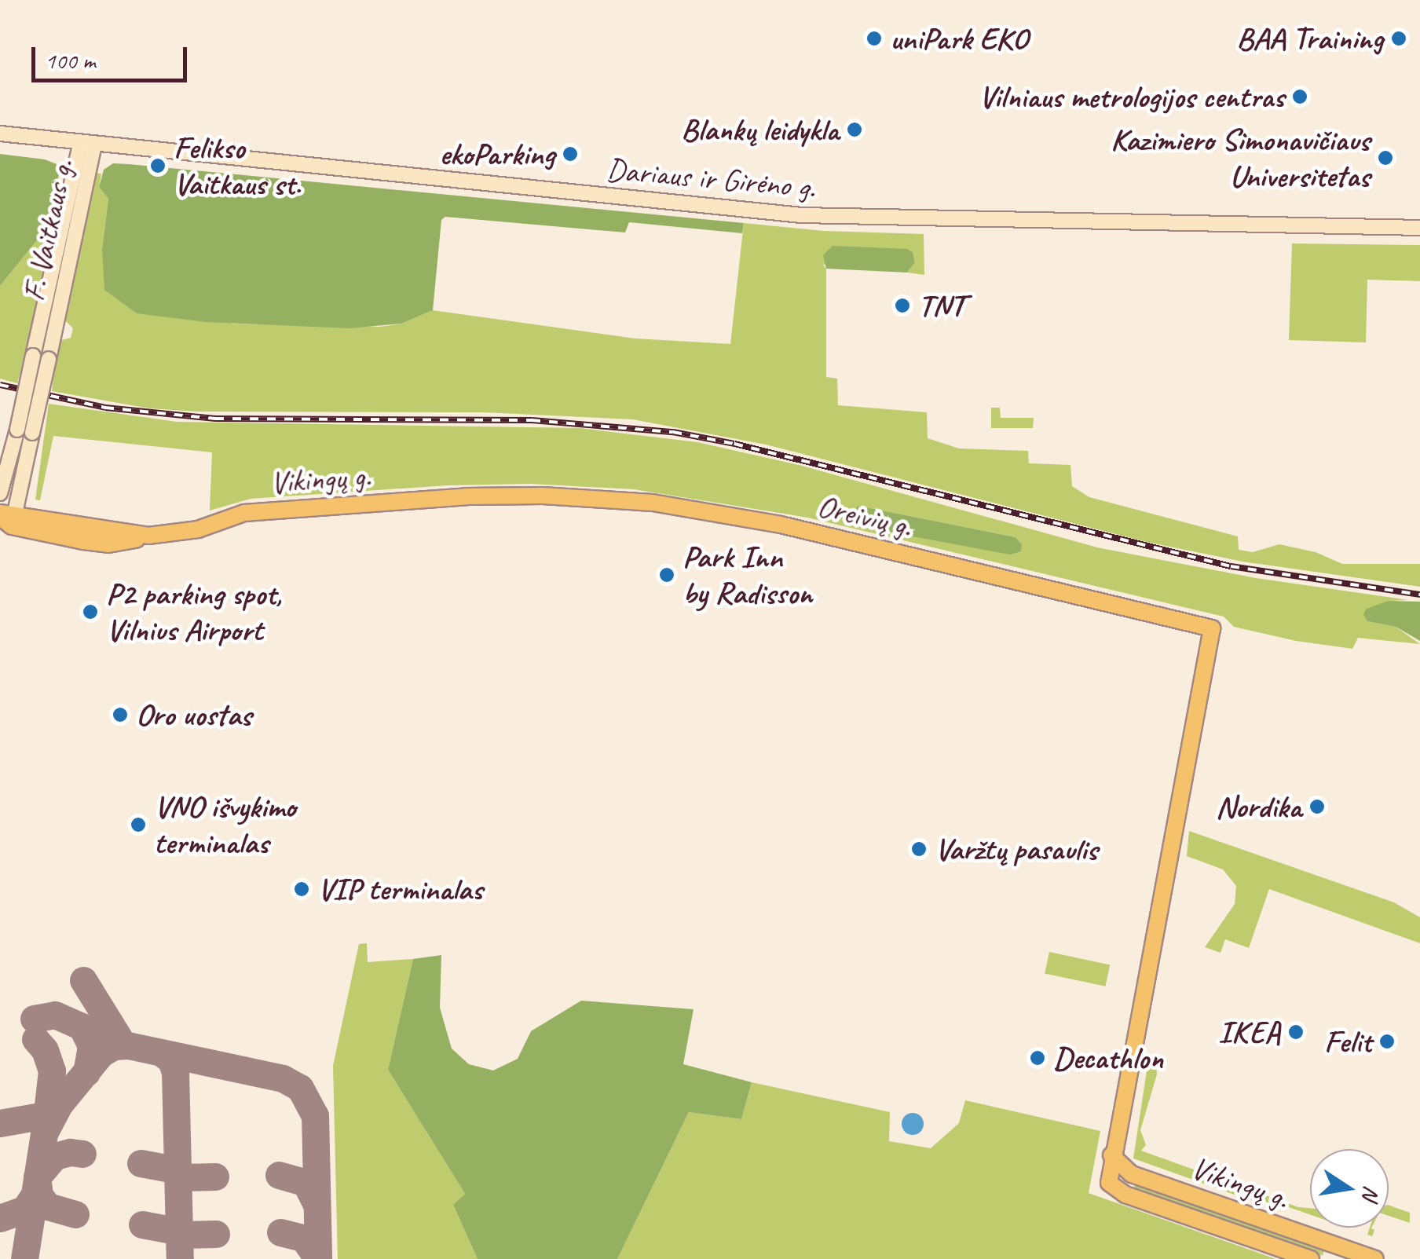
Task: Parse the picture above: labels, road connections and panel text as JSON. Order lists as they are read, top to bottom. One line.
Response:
{"streets":{"main road":["Dariaus ir Girėno g.","F. Vaitkaus g.","Vikingų g.","Oreivių g."]},"crossings":[["Dariaus ir Girėno g.","F. Vaitkaus g."],["F. Vaitkaus g.","Vikingų g."],["Vikingų g.","Oreivių g."]],"places":["uniPark EKO","BAA Training","Vilniaus metrologijos centras","Blankų leidykla","ekoParking","Kazimiero Simonavičiaus Universitetas","Felikso Vaitkaus st.","TNT","Park Inn by Radisson","P2 parking spot, Vilnius Airport","Oro uostas","Nordika","VNO išvykimo terminalas","Varžtų pasaulis","VIP terminalas","IKEA","Felit","Decathlon"],"scale_bar":"100 m","north":"right"}
